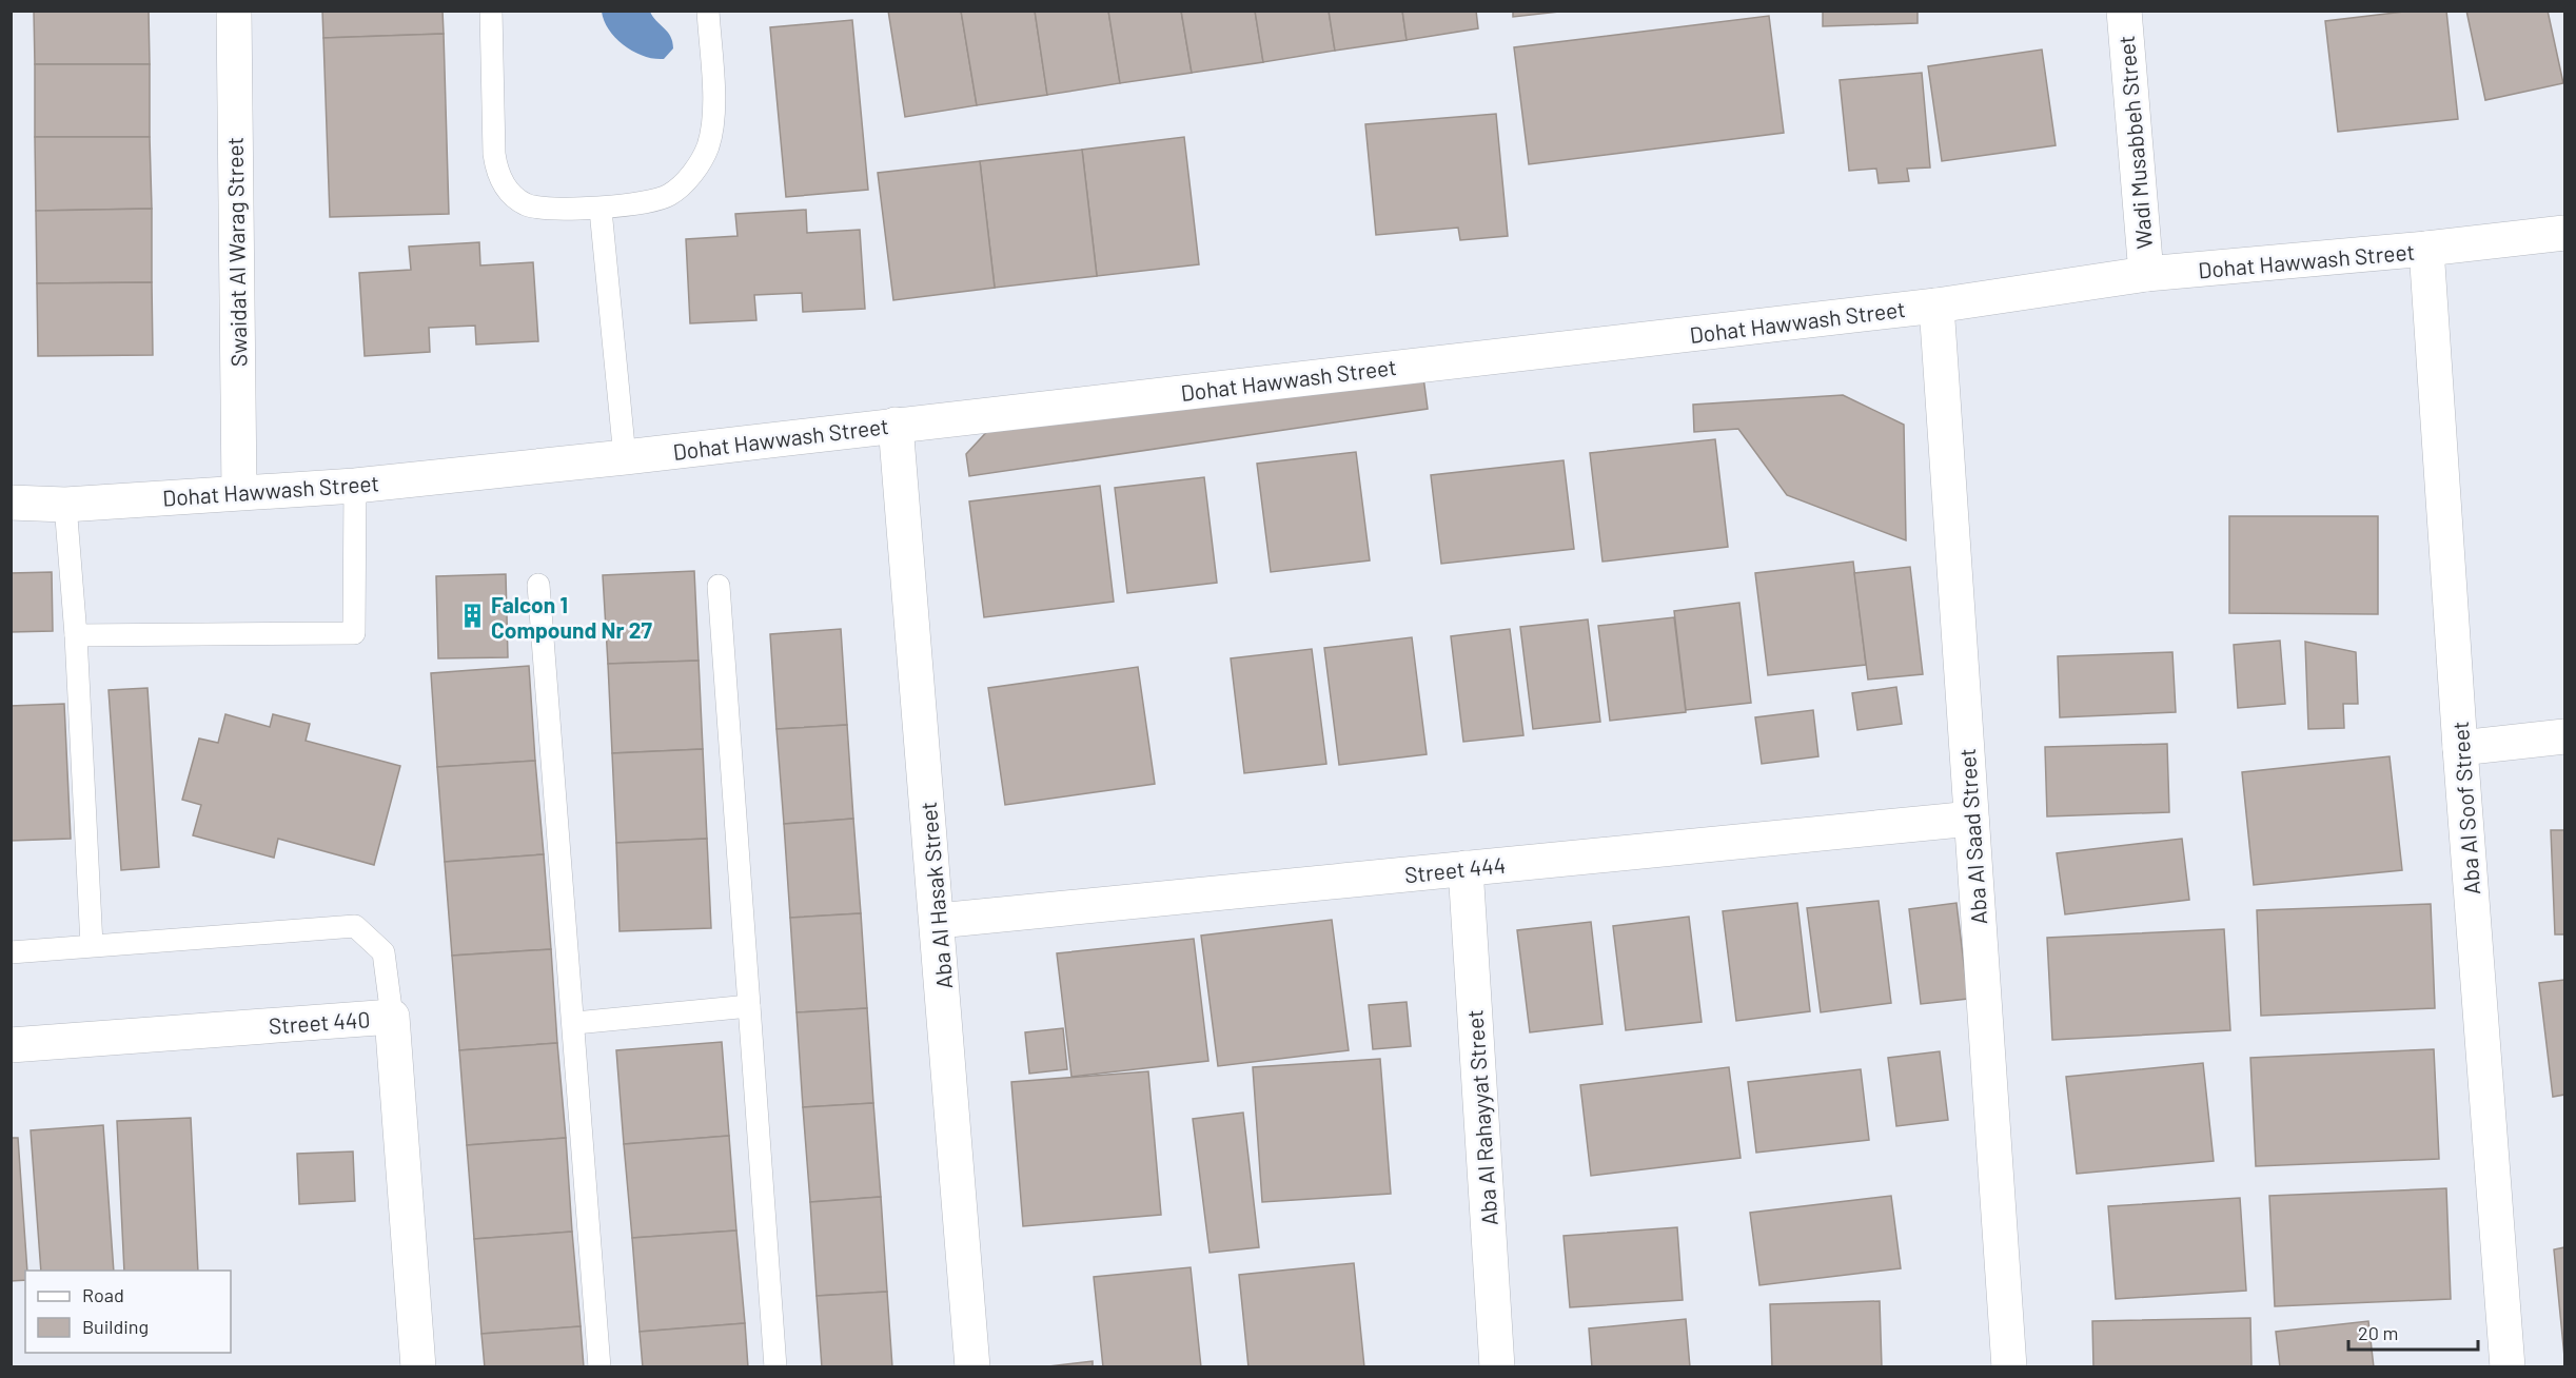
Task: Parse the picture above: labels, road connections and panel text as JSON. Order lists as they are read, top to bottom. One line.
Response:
{"streets":{"street":["Wadi Musabbeh Street","Swaidat Al Warag Street","Dohat Hawwash Street","Aba Al Soof Street","Aba Al Saad Street","Street 444","Aba Al Hasak Street","Street 440","Aba Al Rahayyat Street"]},"crossings":[["Wadi Musabbeh Street","Dohat Hawwash Street"],["Swaidat Al Warag Street","Dohat Hawwash Street"],["Dohat Hawwash Street","Aba Al Soof Street"],["Dohat Hawwash Street","Aba Al Saad Street"],["Dohat Hawwash Street","Aba Al Hasak Street"],["Aba Al Saad Street","Street 444"],["Street 444","Aba Al Hasak Street"],["Street 444","Aba Al Rahayyat Street"]],"places":{"building":["Falcon 1 Compound Nr 27"]},"legend":["Road","Building"],"scale_bar":"20 m"}
